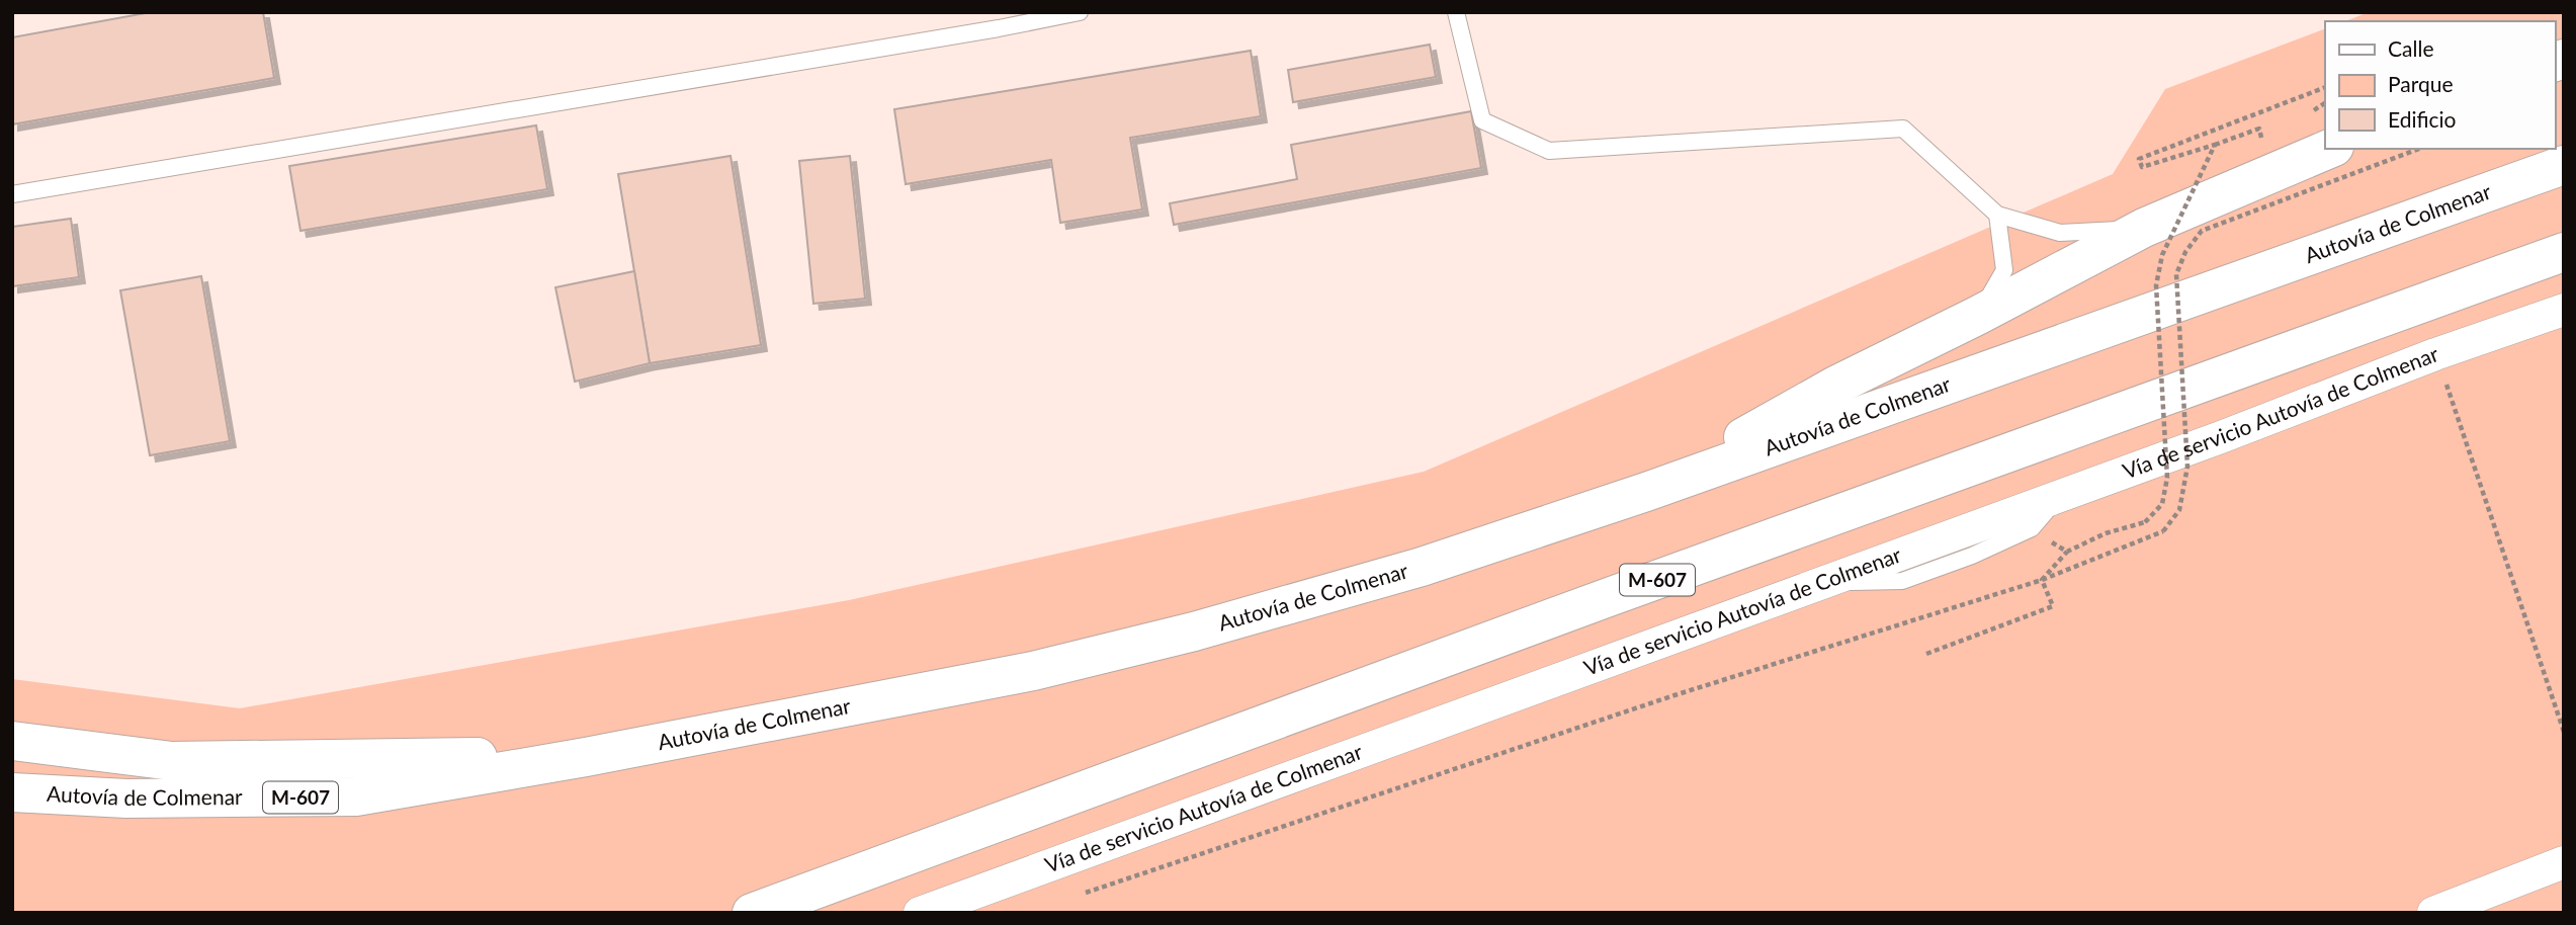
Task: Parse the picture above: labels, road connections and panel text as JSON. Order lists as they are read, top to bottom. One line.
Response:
{"streets":{"highway":["Autovía de Colmenar","M-607"],"street":["Vía de servicio Autovía de Colmenar"]},"legend":["Calle","Parque","Edificio"]}
